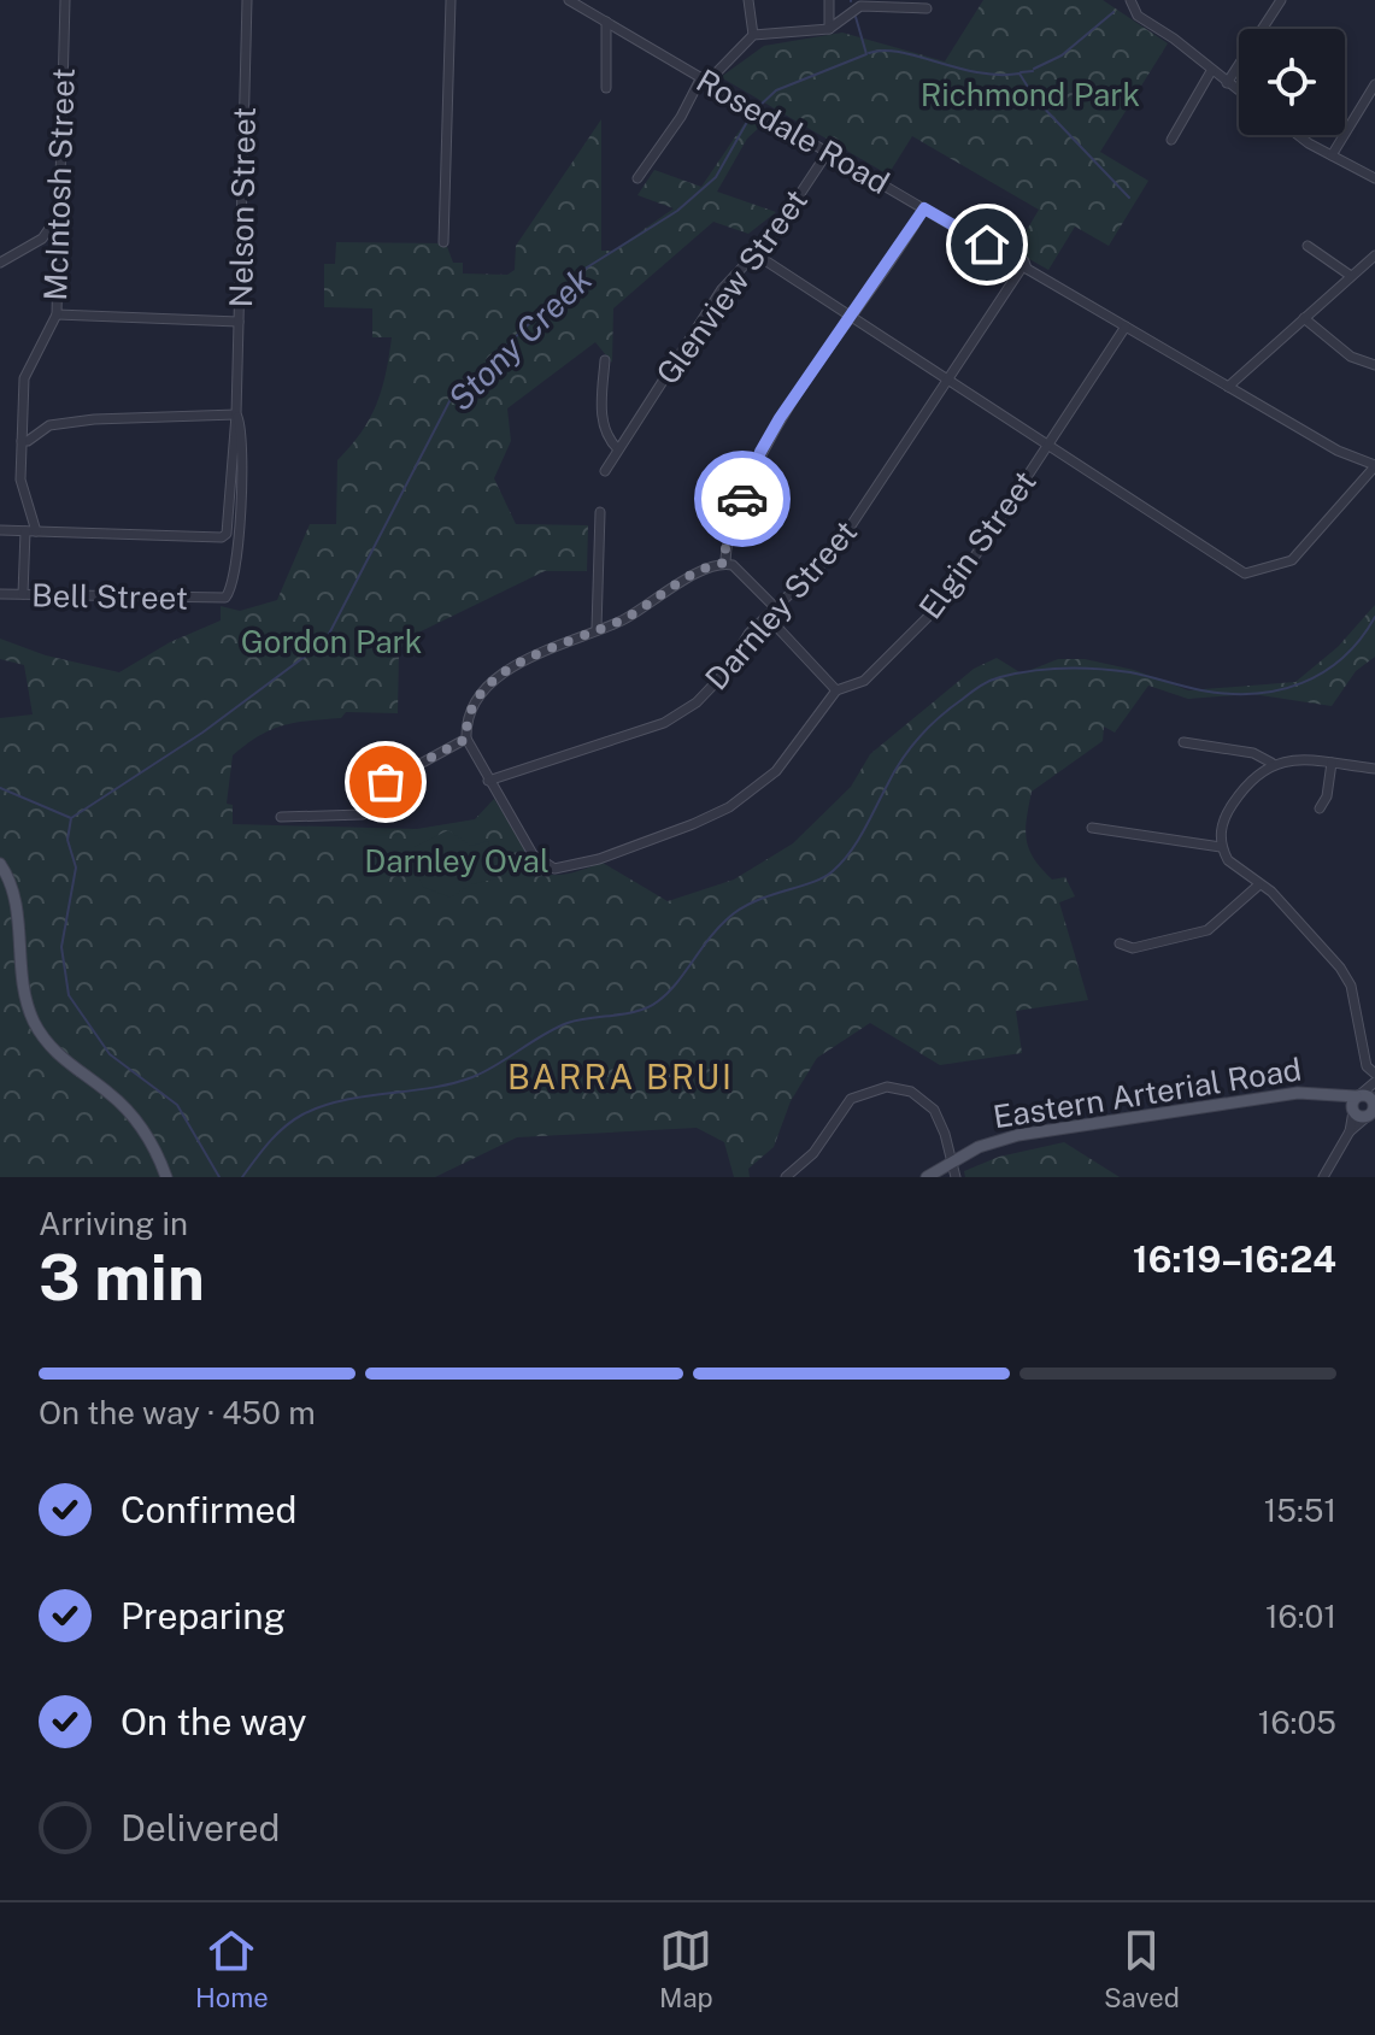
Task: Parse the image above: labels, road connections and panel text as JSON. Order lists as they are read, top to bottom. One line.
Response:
{"streets":{"main road":["Eastern Arterial Road"],"street":["Rosedale Road","McIntosh Street","Nelson Street","Glenview Street","Elgin Street","Bell Street","Darnley Street"]},"crossings":[["Rosedale Road","Glenview Street"],["Rosedale Road","Elgin Street"],["Rosedale Road","Darnley Street"],["McIntosh Street","Nelson Street"],["Nelson Street","Bell Street"],["Elgin Street","Darnley Street"]],"districts":["BARRA BRUI"],"water":["Stony Creek"],"parks":["Richmond Park","Gordon Park","Darnley Oval"],"page":{"heading":["3 min","Arriving in","16:19–16:24"],"bar":"On the way · 450 m","list":[["Confirmed","15:51"],["Preparing","16:01"],["On the way","16:05"],"Delivered"],"tabs":["Home","Map","Saved"]}}
